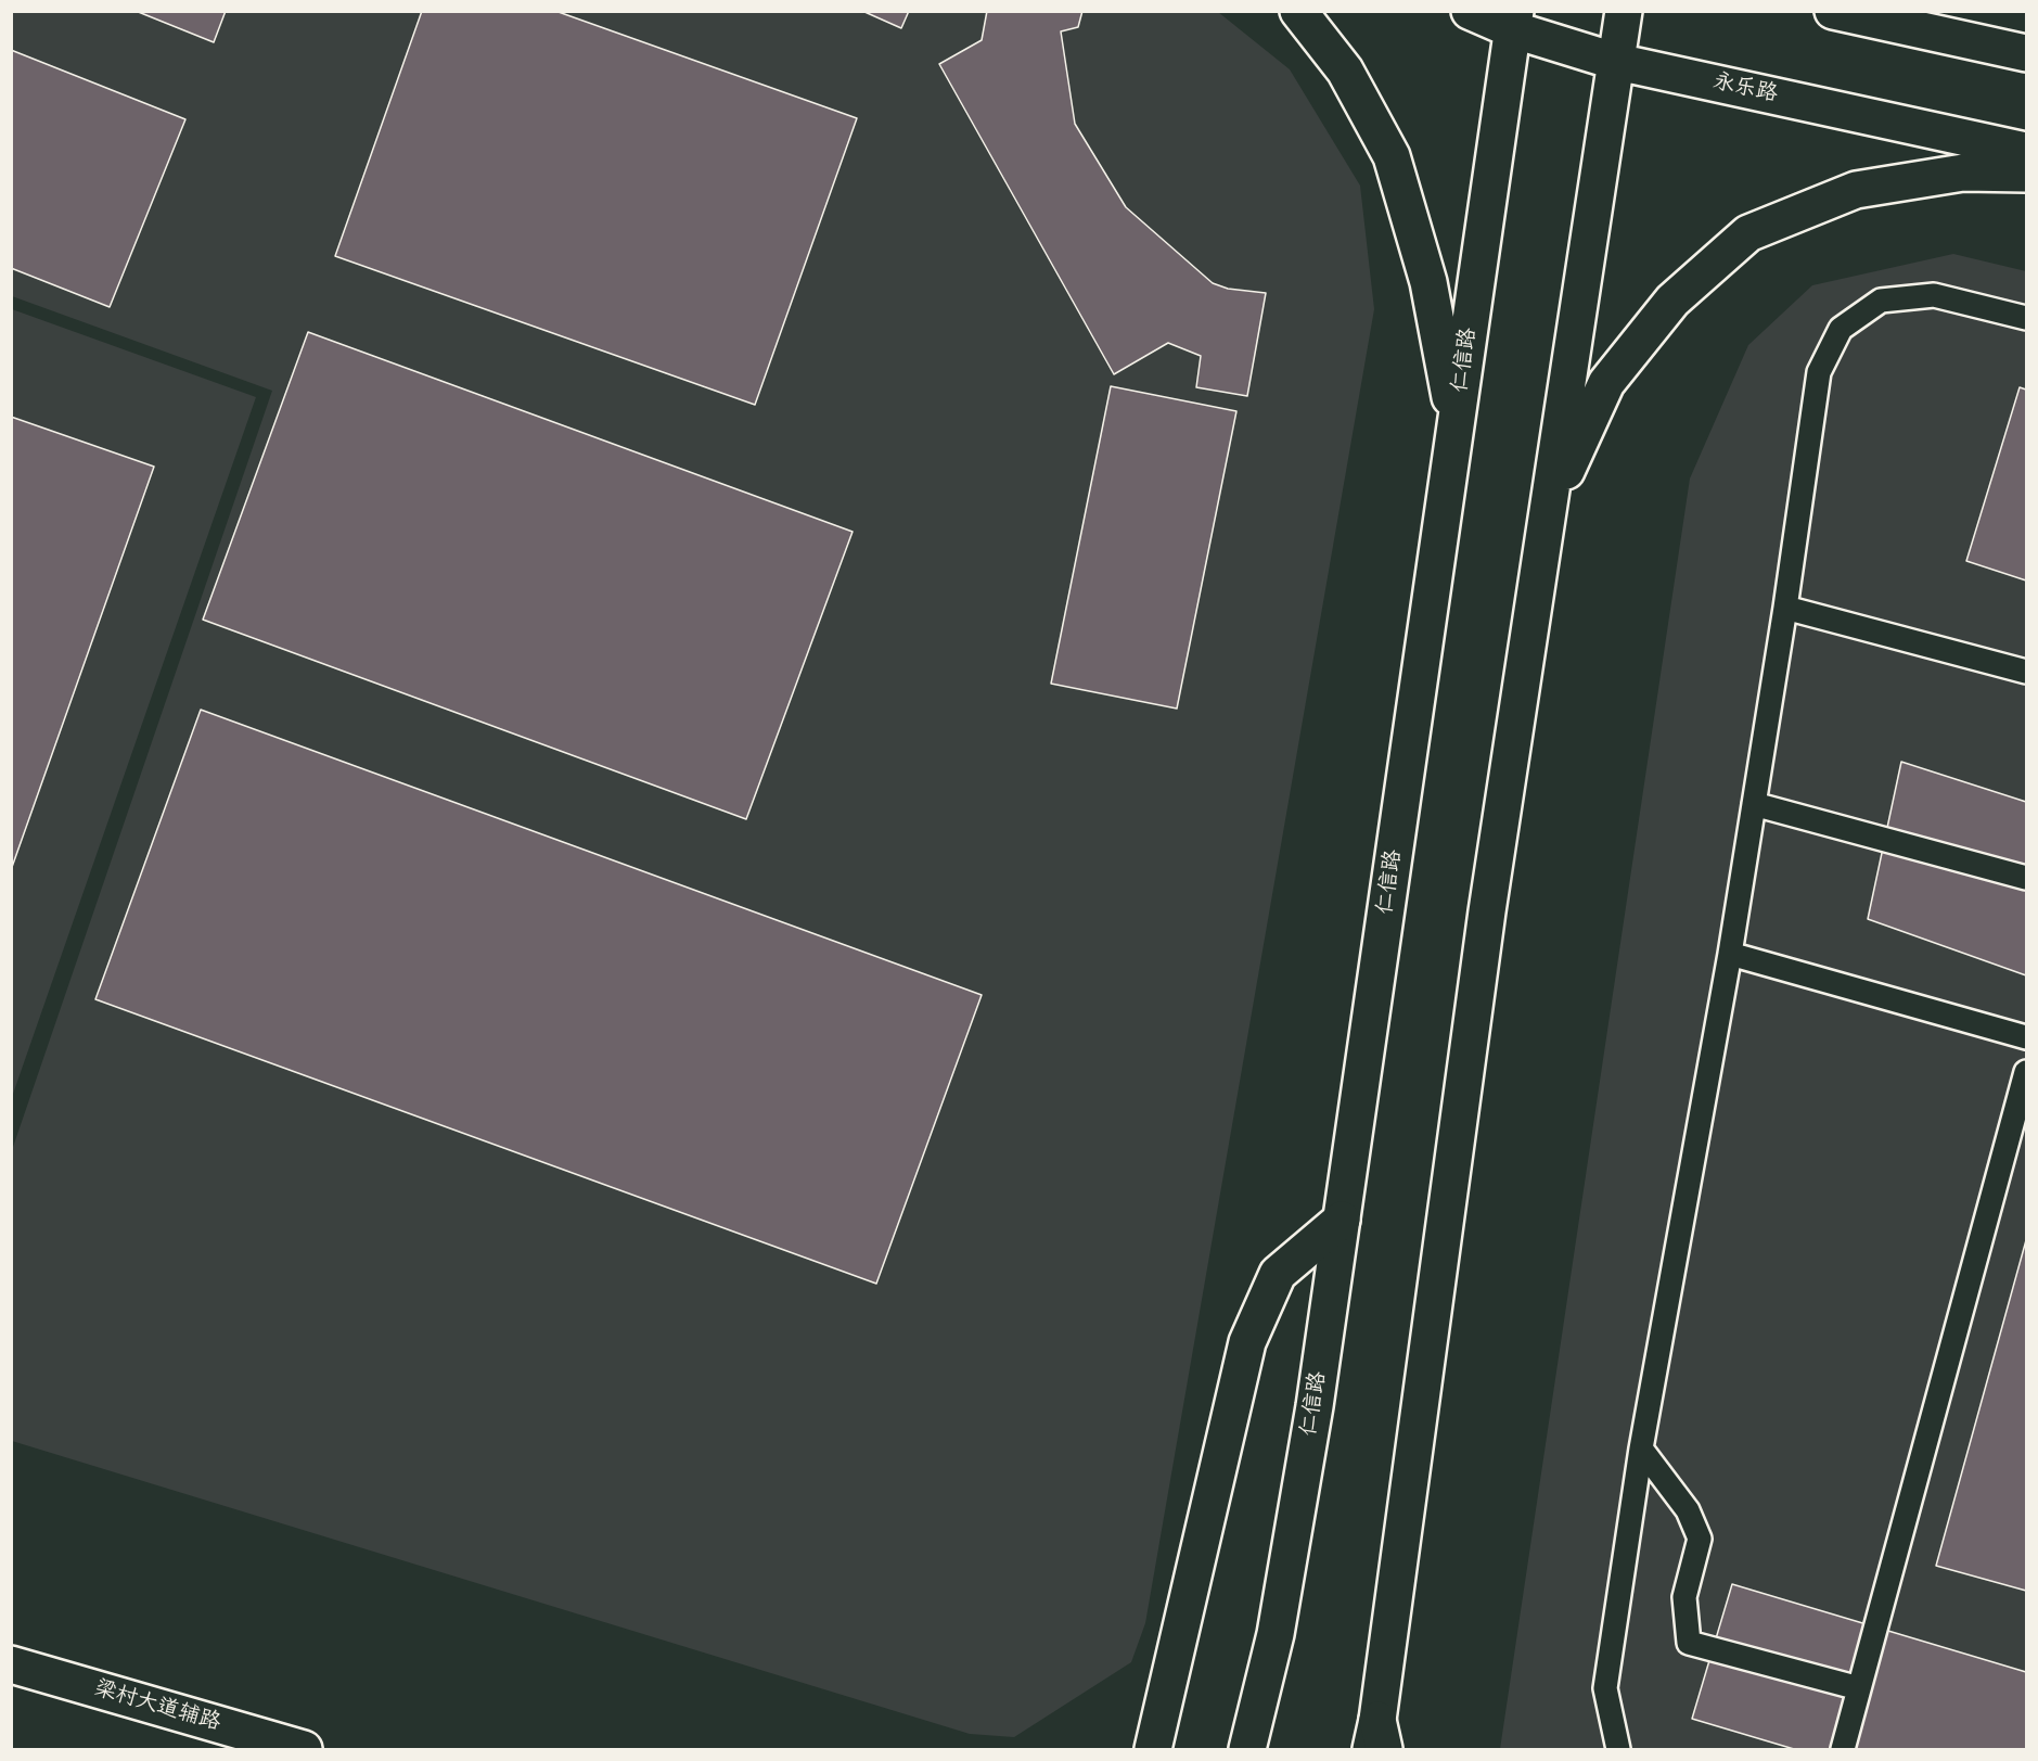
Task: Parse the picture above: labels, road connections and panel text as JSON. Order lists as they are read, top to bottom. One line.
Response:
{"streets":{"main road":["永乐路","仁信路","梁村大道辅路"]},"crossings":[["永乐路","仁信路"]]}
